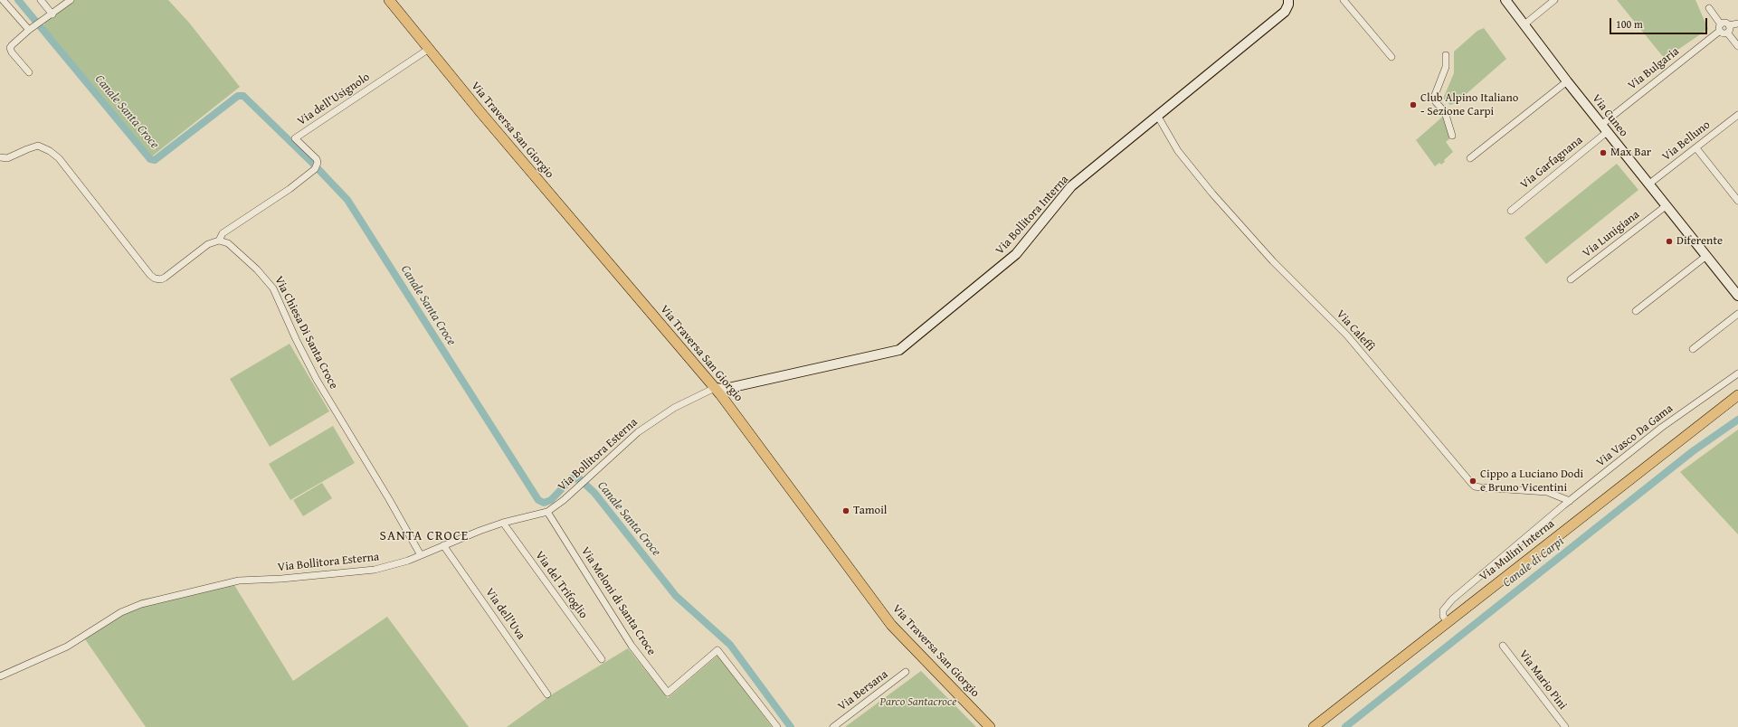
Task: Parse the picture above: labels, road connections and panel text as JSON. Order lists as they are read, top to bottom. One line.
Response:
{"streets":{"main road":["Via Traversa San Giorgio","Via Mulini Interna"],"street":["Via Bulgaria","Via dell'Usignolo","Via Cuneo","Via Belluno","Via Garfagnana","Via Bollitora Interna","Via Lunigiana","Via Caleffi","Via Chiesa Di Santa Croce","Via Vasco Da Gama","Via Bollitora Esterna","Via del Trifoglio","Via Meloni di Santa Croce","Via dell'Uva","Via Mario Pini","Via Bersana"]},"crossings":[["Via Bulgaria","Via Cuneo"],["Via Bulgaria","Via Garfagnana"],["Via dell'Usignolo","Via Traversa San Giorgio"],["Via dell'Usignolo","Via Chiesa Di Santa Croce"],["Via Cuneo","Via Belluno"],["Via Cuneo","Via Garfagnana"],["Via Cuneo","Via Lunigiana"],["Via Traversa San Giorgio","Via Bollitora Interna"],["Via Traversa San Giorgio","Via Bollitora Esterna"],["Via Bollitora Interna","Via Caleffi"],["Via Bollitora Interna","Via Bollitora Esterna"],["Via Caleffi","Via Vasco Da Gama"],["Via Chiesa Di Santa Croce","Via Bollitora Esterna"],["Via Vasco Da Gama","Via Mulini Interna"],["Via Bollitora Esterna","Via del Trifoglio"],["Via Bollitora Esterna","Via Meloni di Santa Croce"],["Via Bollitora Esterna","Via dell'Uva"]],"districts":["SANTA CROCE"],"water":["Canale Santa Croce","Canale di Carpi"],"parks":["Parco Santacroce"],"places":["Club Alpino Italiano - Sezione Carpi","Max Bar","Diferente","Cippo a Luciano Dodi e Bruno Vicentini","Tamoil"],"scale_bar":"100 m"}
